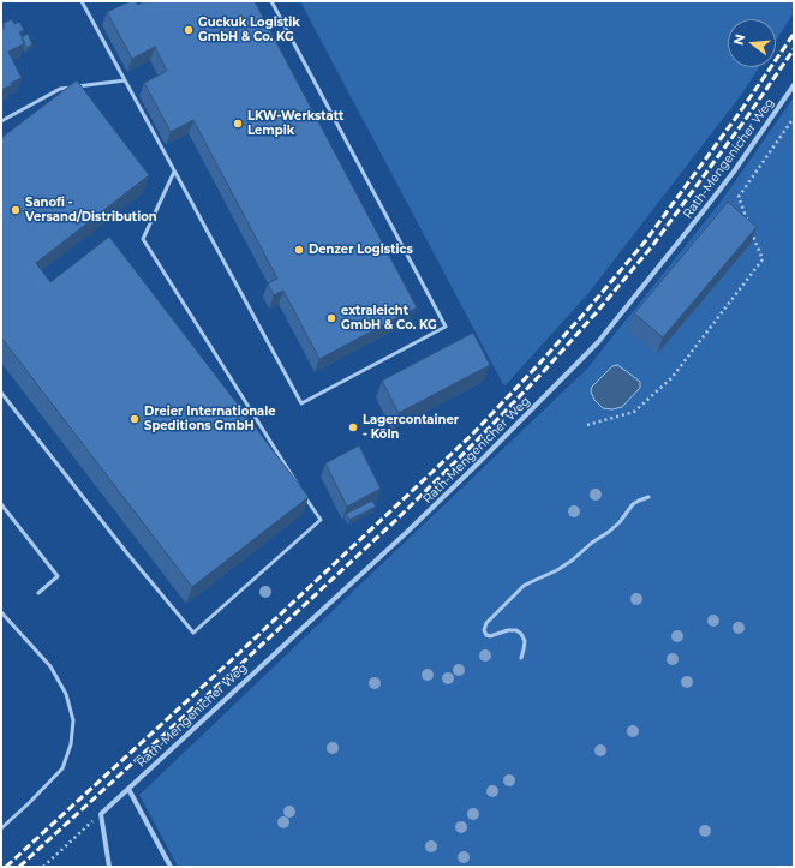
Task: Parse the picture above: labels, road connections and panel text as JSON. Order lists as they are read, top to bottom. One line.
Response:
{"streets":{"street":["Rath-Mengenicher Weg"]},"places":["Guckuk Logistik GmbH & Co. KG","LKW-Werkstatt Lempik","Sanofi - Versand/Distribution","Denzer Logistics","extraleicht GmbH & Co. KG","Dreier Internationale Speditions GmbH","Lagercontainer - Köln"],"north":"left"}
